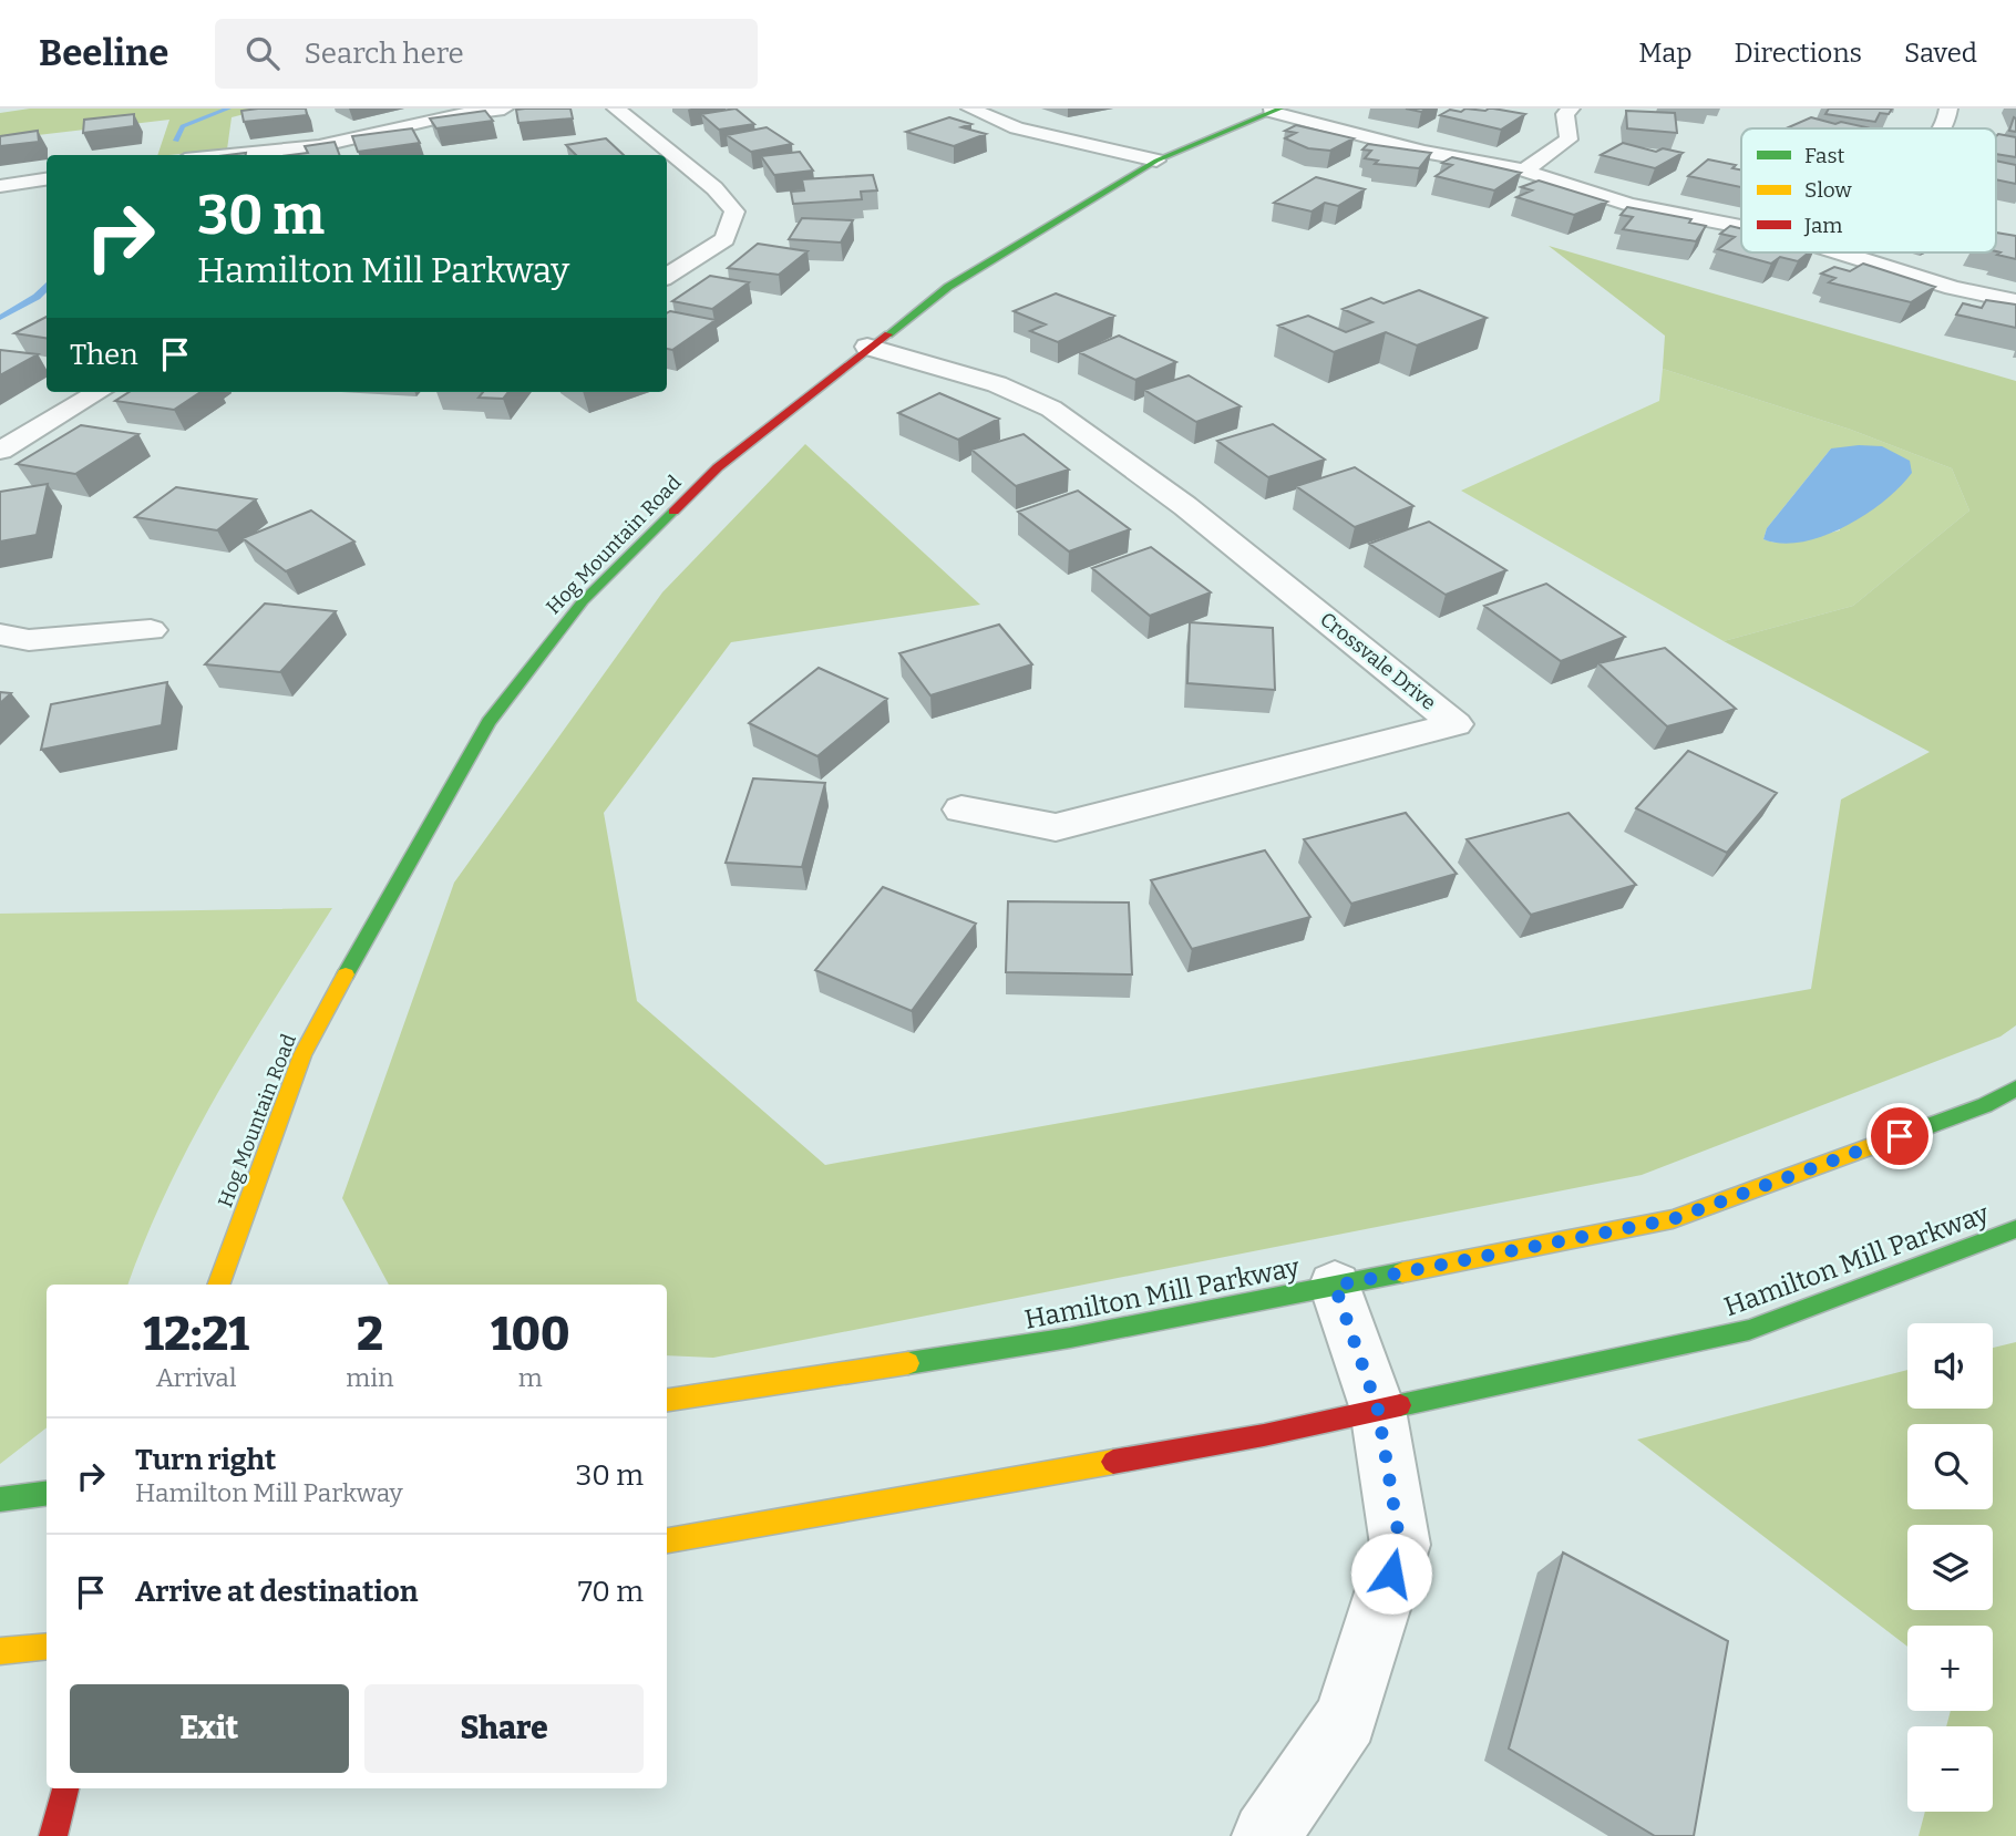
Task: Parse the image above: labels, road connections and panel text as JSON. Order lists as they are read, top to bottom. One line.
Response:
{"streets":{"street":["Hog Mountain Road","Crossvale Drive","Hamilton Mill Parkway"]},"crossings":[["Hog Mountain Road","Crossvale Drive"]],"legend":["Fast","Slow","Jam"],"page":{"header":"Beeline","search":"Search here","nav":["Map","Directions","Saved"],"turn":["30 m","Hamilton Mill Parkway"],"then":"Then","eta":["12:21","Arrival","2","min","100","m"],"map_buttons":["+","−"],"list":[{"name":"Turn right","note":"Hamilton Mill Parkway","value":"30 m"},{"name":"Arrive at destination","value":"70 m"}],"buttons":["Exit","Share"]}}
